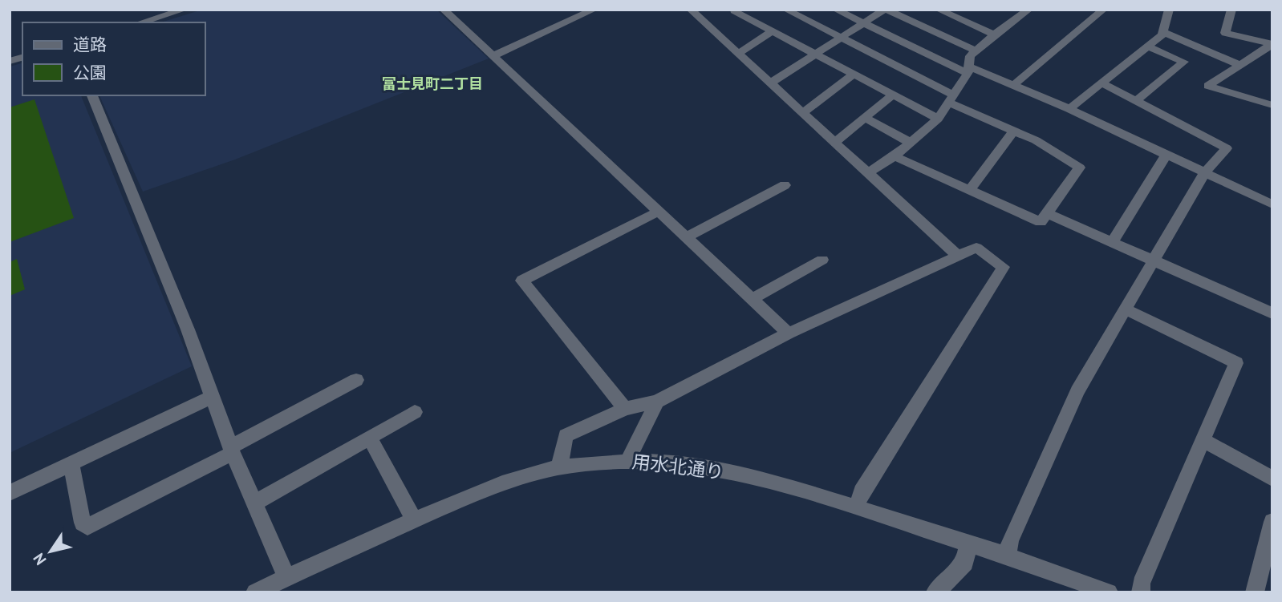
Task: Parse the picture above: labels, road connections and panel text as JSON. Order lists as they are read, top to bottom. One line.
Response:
{"streets":{"street":["用水北通り"]},"districts":["富士見町二丁目"],"legend":["道路","公園"],"north":"bottom left"}
